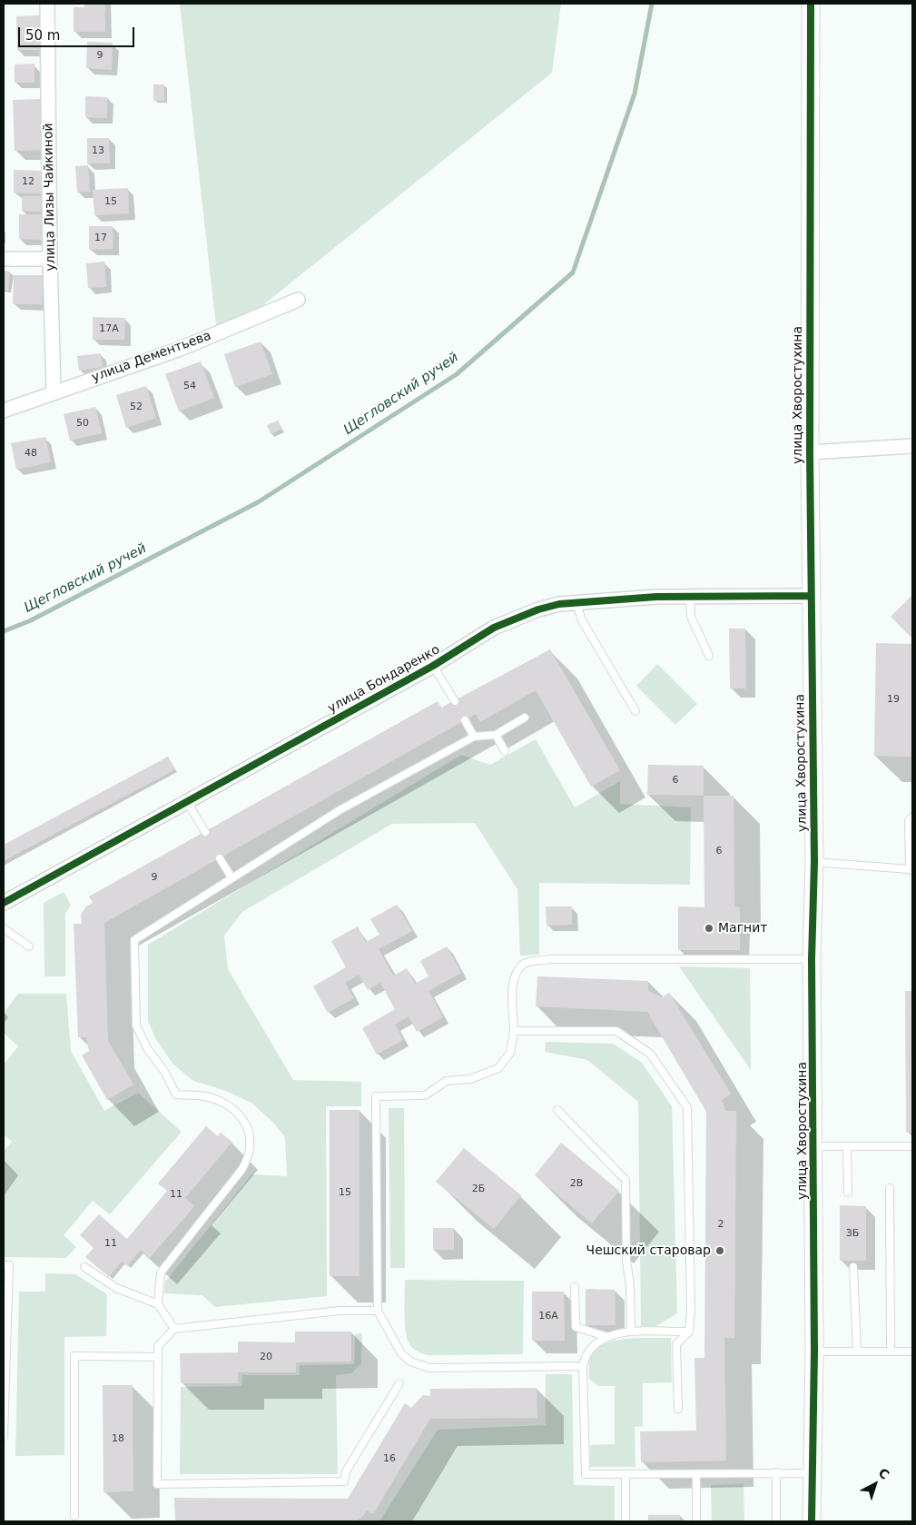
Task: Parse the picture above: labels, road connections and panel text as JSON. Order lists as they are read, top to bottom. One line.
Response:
{"streets":{"street":["улица Лизы Чайкиной","улица Дементьева","улица Хворостухина","улица Бондаренко"]},"crossings":[["улица Лизы Чайкиной","улица Дементьева"],["улица Хворостухина","улица Бондаренко"]],"water":["Щегловский ручей"],"places":["Магнит","Чешский старовар"],"house_numbers":["9","13","12","15","17","17А","54","52","50","48","19","6","6","9","2В","2Б","15","11","2","3Б","11","16А","20","18","16"],"scale_bar":"50 m","north":"top right"}
